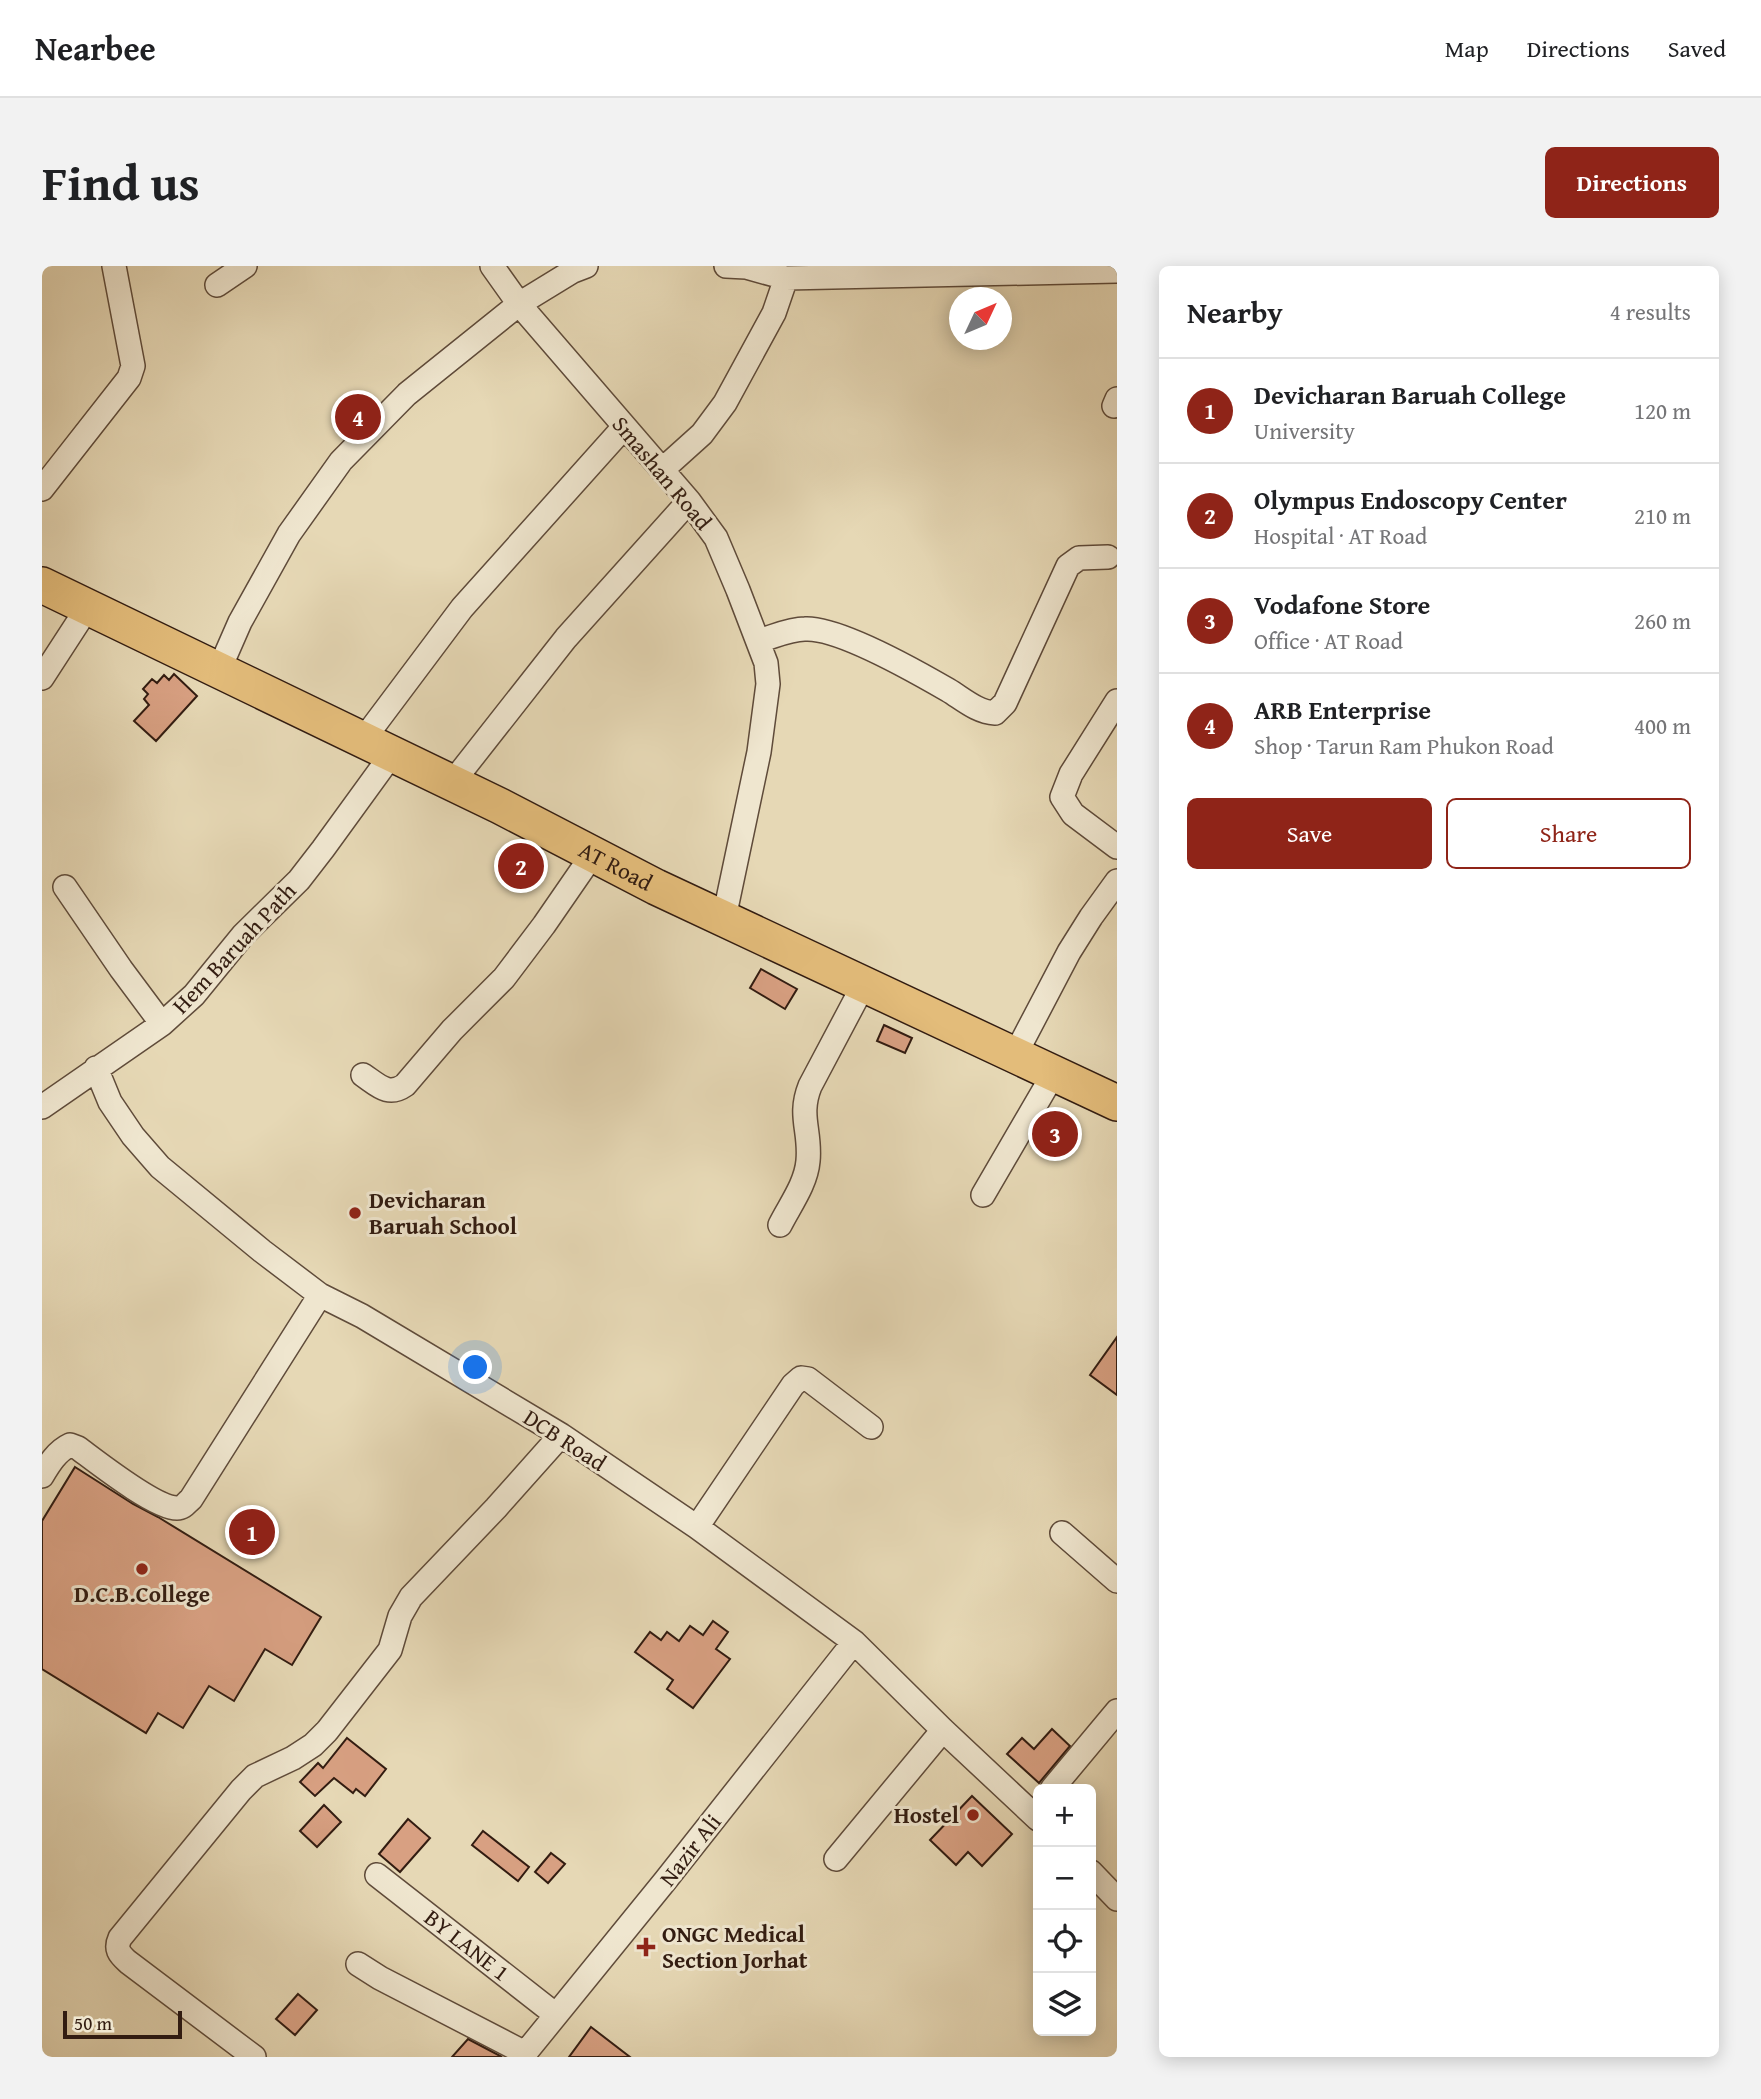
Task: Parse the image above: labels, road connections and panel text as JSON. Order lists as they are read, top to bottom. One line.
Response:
{"streets":{"highway":["AT Road"],"street":["Smashan Road","Hem Baruah Path","DCB Road","Nazir Ali","BY LANE 1"]},"crossings":[["Smashan Road","AT Road"],["Smashan Road","Hem Baruah Path"],["AT Road","Hem Baruah Path"],["Hem Baruah Path","DCB Road"],["DCB Road","Nazir Ali"],["Nazir Ali","BY LANE 1"]],"places":{"other":["Devicharan Baruah School","D.C.B.College","Hostel"],"health":["ONGC Medical Section Jorhat"]},"scale_bar":"50 m","north":"top right","page":{"header":"Nearbee","nav":["Map","Directions","Saved"],"title":"Find us","buttons":["Directions",["Save","Share"]],"heading":["Nearby","4 results"],"list":[{"mark":"1","name":"Devicharan Baruah College","note":"University","value":"120 m"},{"mark":"2","name":"Olympus Endoscopy Center","note":"Hospital · AT Road","value":"210 m"},{"mark":"3","name":"Vodafone Store","note":"Office · AT Road","value":"260 m"},{"mark":"4","name":"ARB Enterprise","note":"Shop · Tarun Ram Phukon Road","value":"400 m"}],"pins":["4","2","3","1"],"map_buttons":["+","−"],"scale":"50 m"}}
